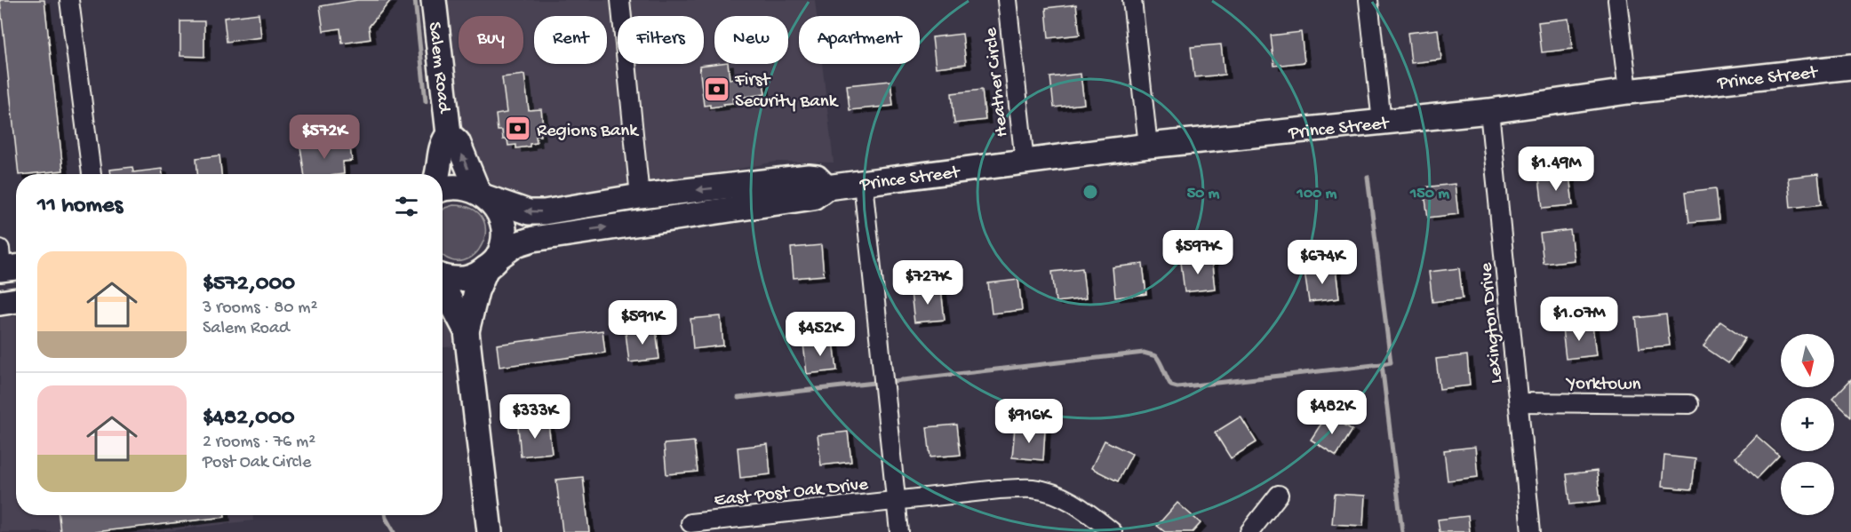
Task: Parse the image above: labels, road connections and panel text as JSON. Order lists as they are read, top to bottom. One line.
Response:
{"streets":{"main road":["Salem Road","Prince Street"],"street":["Heather Circle","Lexington Drive","Yorktown","East Post Oak Drive"]},"crossings":[["Salem Road","Prince Street"],["Prince Street","Heather Circle"],["Prince Street","Lexington Drive"],["Lexington Drive","Yorktown"]],"places":{"bank":["First Security Bank","Regions Bank"]},"north":"bottom","page":{"chip":["Buy","Rent","Filters","New","Apartment"],"price":["$572K","$1.49M","$597K","$674K","$727K","$1.07M","$591K","$452K","$482K","$333K","$916K"],"heading":"11 homes","list":[{"name":"$572,000","note":"3 rooms · 80 m² · Salem Road"},{"name":"$482,000","note":"2 rooms · 76 m² · Post Oak Circle"}],"map_buttons":["+","−"]},"rings":["50 m","100 m","150 m"]}
